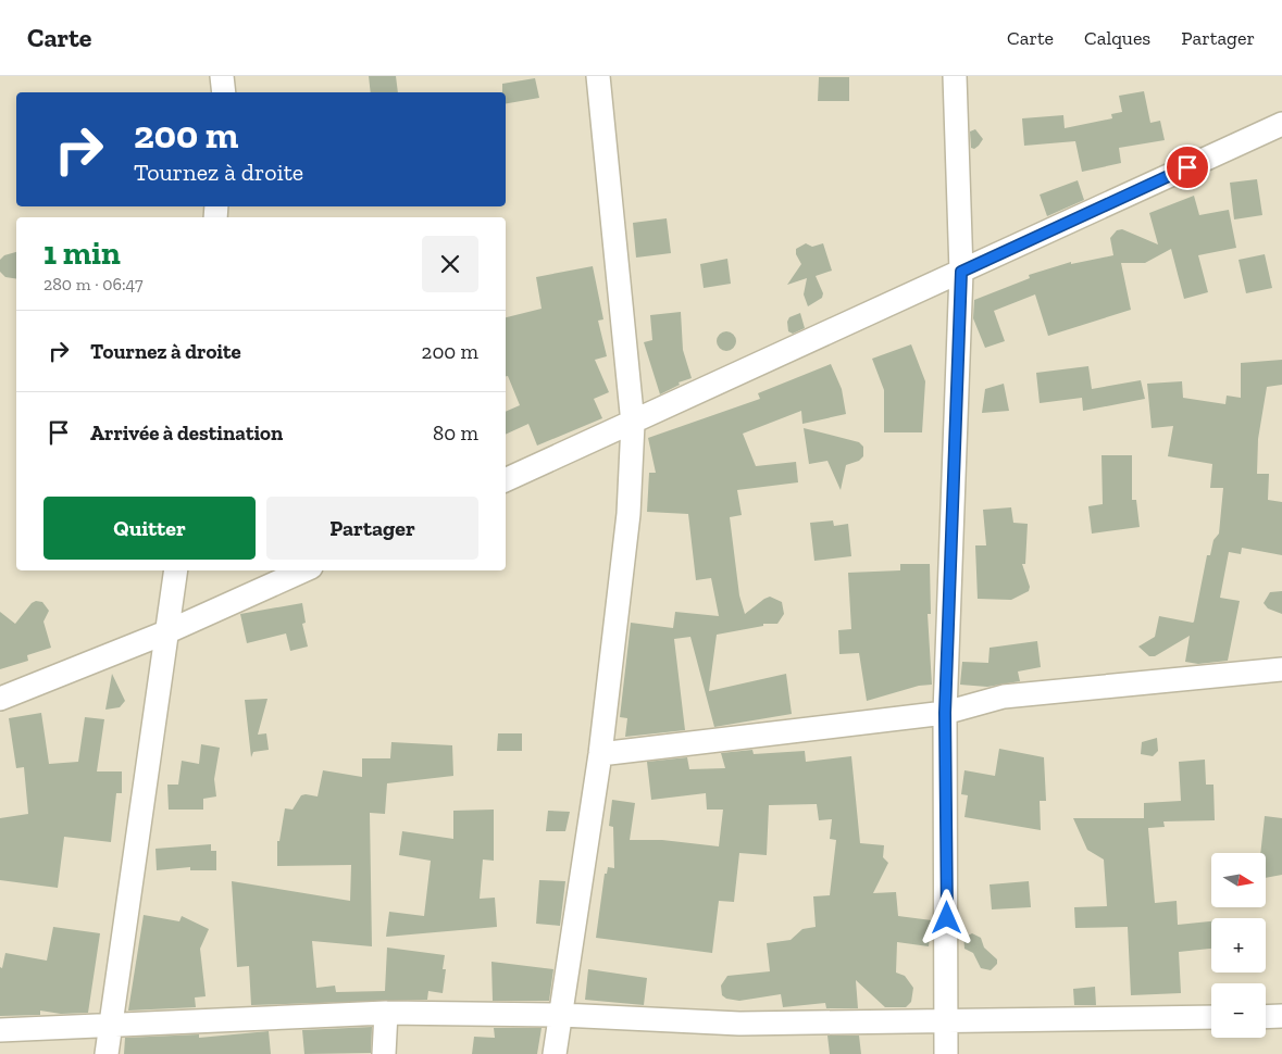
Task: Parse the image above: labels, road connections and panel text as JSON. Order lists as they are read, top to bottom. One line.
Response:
{"north":"right","page":{"header":"Carte","nav":["Carte","Calques","Partager"],"turn":["200 m","Tournez à droite"],"heading":["1 min","280 m · 06:47"],"list":[{"name":"Tournez à droite","value":"200 m"},{"name":"Arrivée à destination","value":"80 m"}],"buttons":["Quitter","Partager"],"map_buttons":["+","−"]}}
